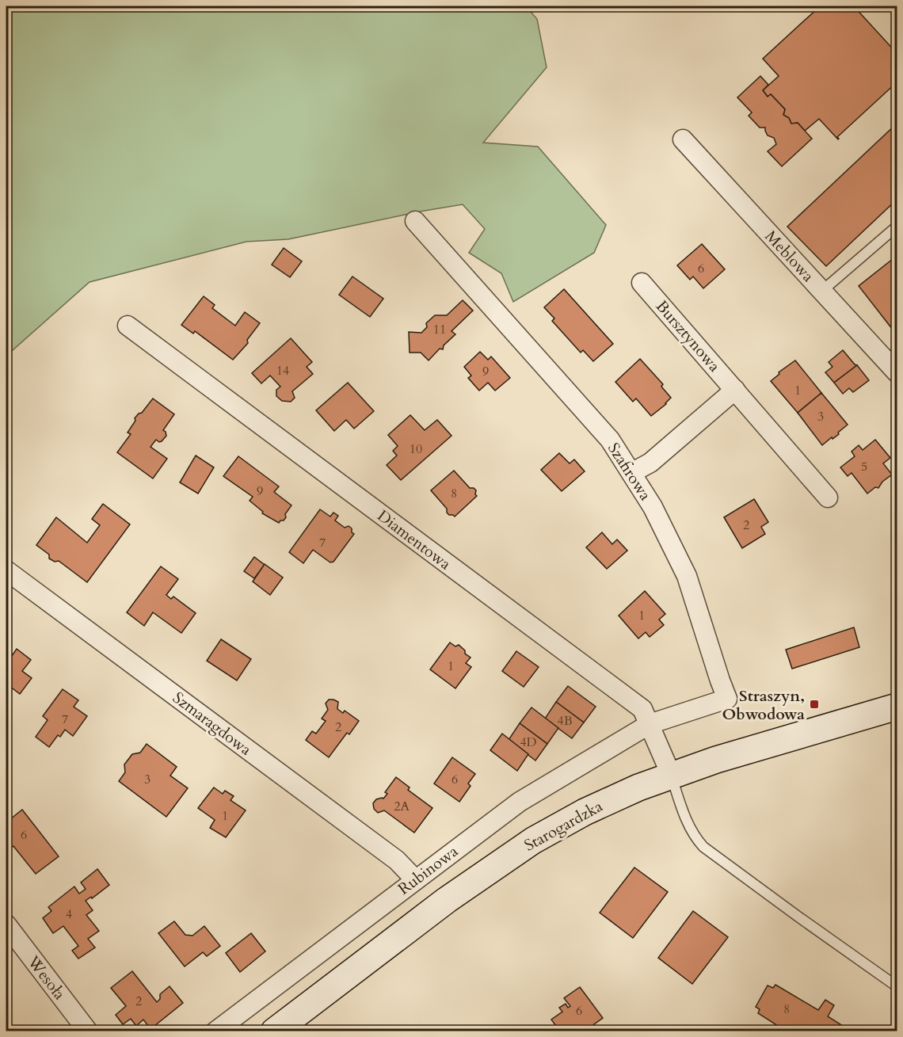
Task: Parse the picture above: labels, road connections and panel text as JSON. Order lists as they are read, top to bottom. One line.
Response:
{"streets":{"main road":["Starogardzka"],"street":["Meblowa","Bursztynowa","Szafirowa","Diamentowa","Szmaragdowa","Rubinowa","Wesoła"]},"crossings":[["Szafirowa","Diamentowa"],["Szafirowa","Rubinowa"],["Diamentowa","Starogardzka"],["Diamentowa","Rubinowa"],["Szmaragdowa","Rubinowa"]],"places":{"transit":["Straszyn, Obwodowa"]},"house_numbers":["6","11","14","9","1","3","10","5","9","8","2","7","1","1","7","4B","2","4D","3","6","2A","1","6","4","2","8","6"]}
